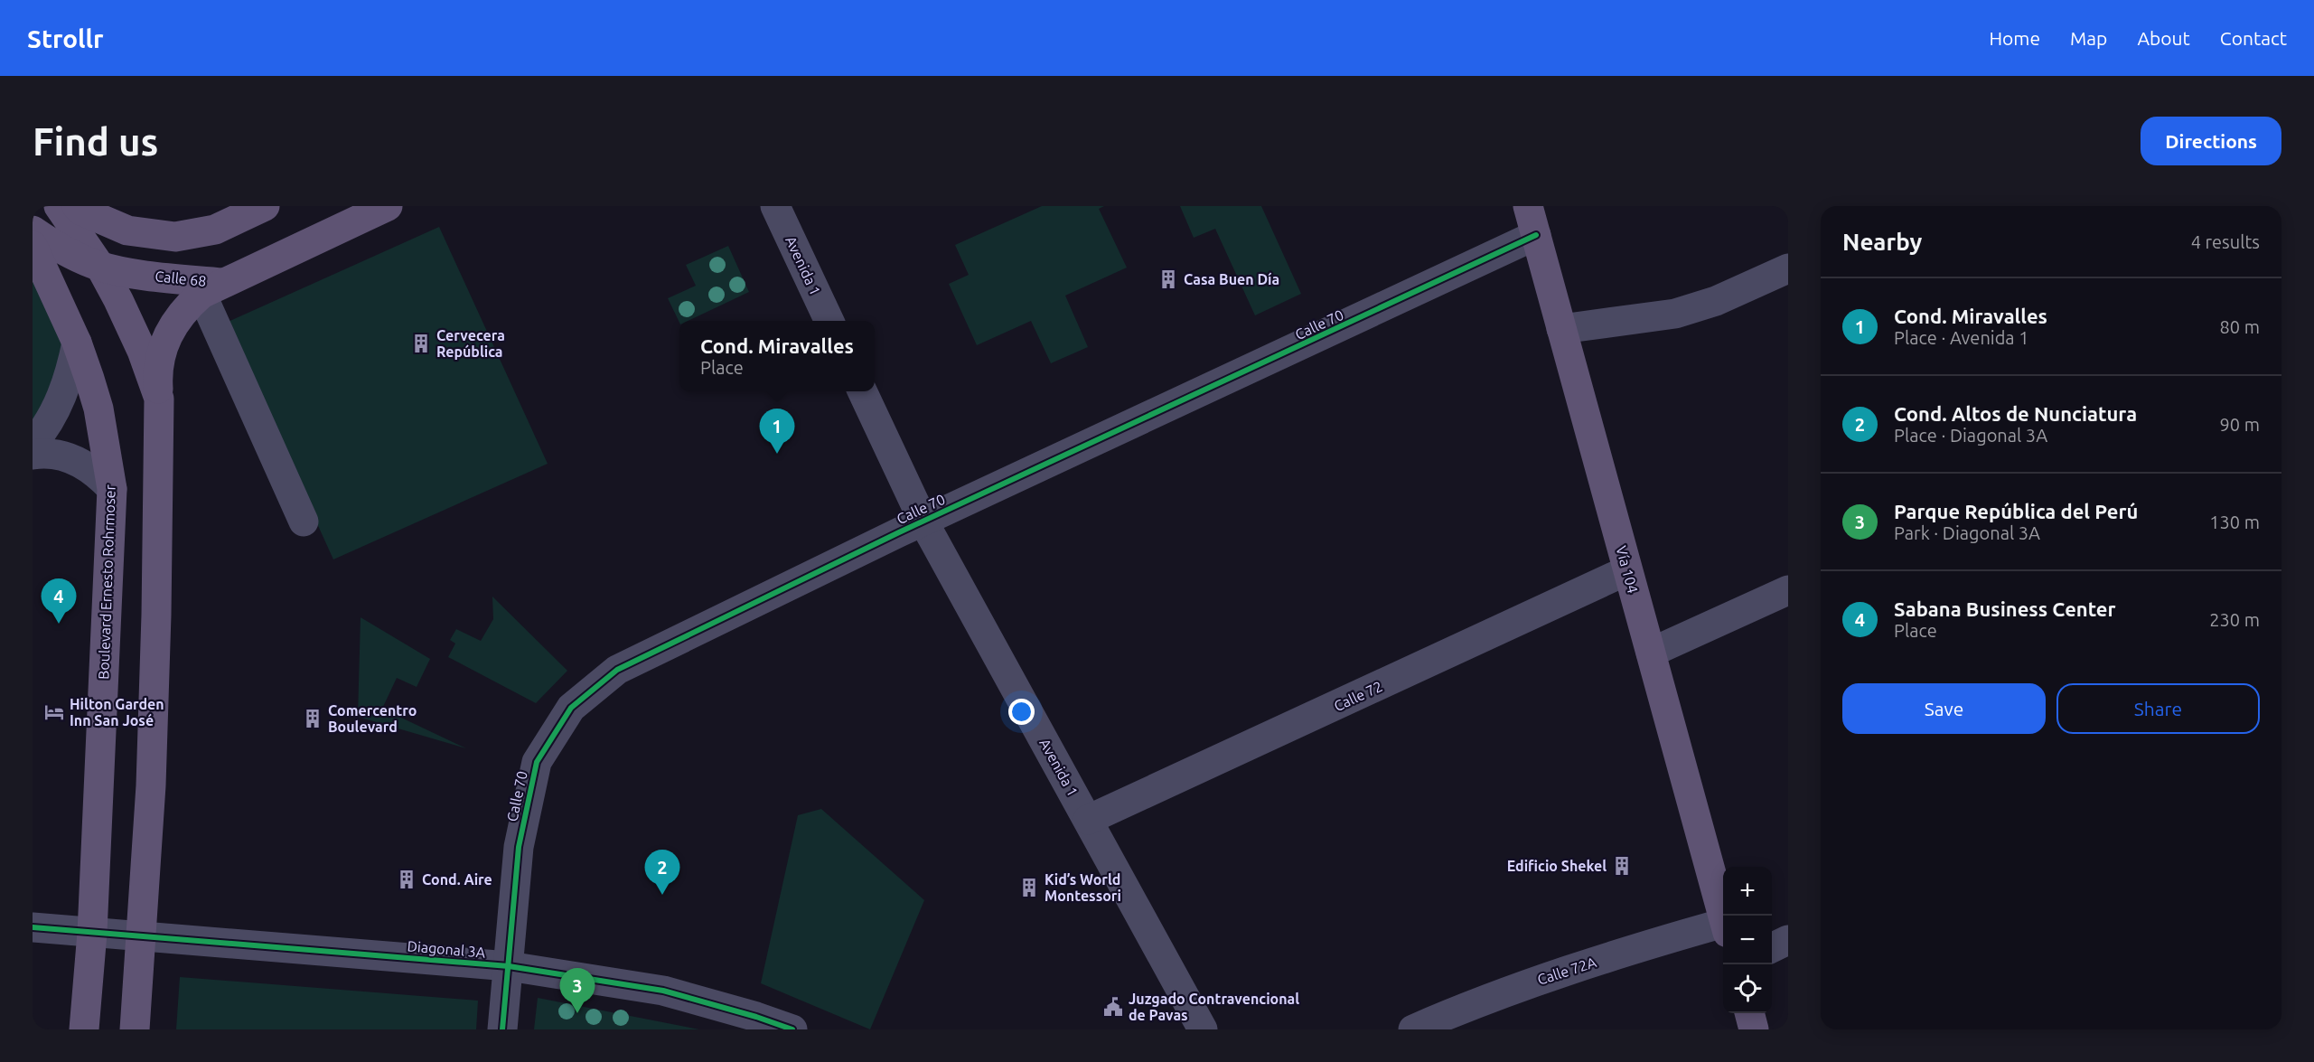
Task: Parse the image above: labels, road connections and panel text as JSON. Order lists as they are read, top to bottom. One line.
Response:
{"streets":{"main road":["Calle 68","Vía 104","Boulevard Ernesto Rohrmoser"],"street":["Avenida 1","Calle 70","Calle 72","Diagonal 3A","Calle 72A"]},"crossings":[["Avenida 1","Calle 70"],["Avenida 1","Calle 72"],["Calle 70","Vía 104"],["Calle 70","Diagonal 3A"],["Vía 104","Calle 72"],["Boulevard Ernesto Rohrmoser","Diagonal 3A"]],"places":{"building":["Casa Buen Día","Cervecera República","Comercentro Boulevard","Edificio Shekel","Cond. Aire","Kid’s World Montessori"],"hotel":["Hilton Garden Inn San José"],"public building":["Juzgado Contravencional de Pavas"]},"page":{"header":"Strollr","nav":["Home","Map","About","Contact"],"buttons":["Directions",["Save","Share"]],"title":"Find us","heading":["Nearby","4 results"],"list":[{"mark":"1","name":"Cond. Miravalles","note":"Place · Avenida 1","value":"80 m"},{"mark":"2","name":"Cond. Altos de Nunciatura","note":"Place · Diagonal 3A","value":"90 m"},{"mark":"3","name":"Parque República del Perú","note":"Park · Diagonal 3A","value":"130 m"},{"mark":"4","name":"Sabana Business Center","note":"Place","value":"230 m"}],"popup":["Cond. Miravalles","Place"],"pins":["1","4","2","3"],"map_buttons":["+","−"]}}
